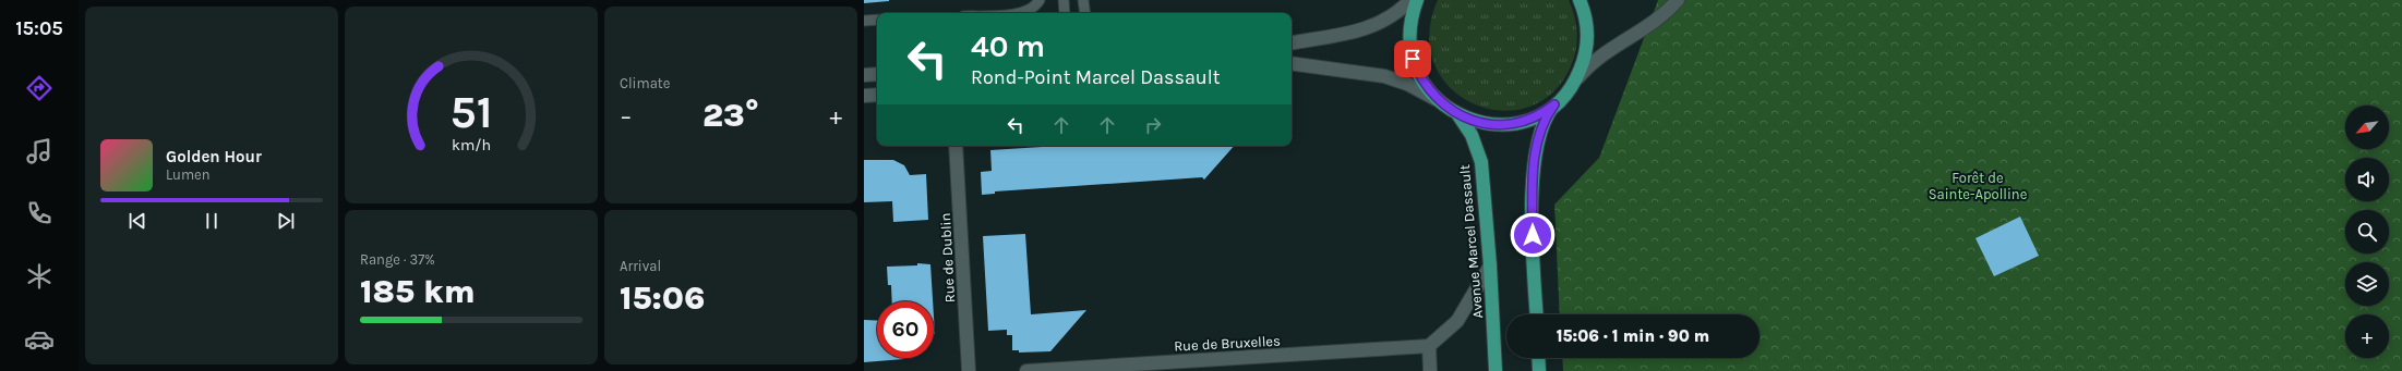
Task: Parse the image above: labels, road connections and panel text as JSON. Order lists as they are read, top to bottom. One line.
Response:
{"streets":{"main road":["Avenue Marcel Dassault"],"street":["Rue de Dublin","Rue de Bruxelles"]},"parks":["Forêt de Sainte-Apolline"],"north":"bottom left","page":{"tabs":"15:05","tile":["Climate",["Range · 37%","185 km"],["Arrival","15:06"]],"turn":["40 m","Rond-Point Marcel Dassault"],"heat":["−","23°","+"],"map_buttons":"+","song":["Golden Hour","Lumen"],"limit":"60","trip":"15:06 · 1 min · 90 m","gauge":["51","km/h"]}}
